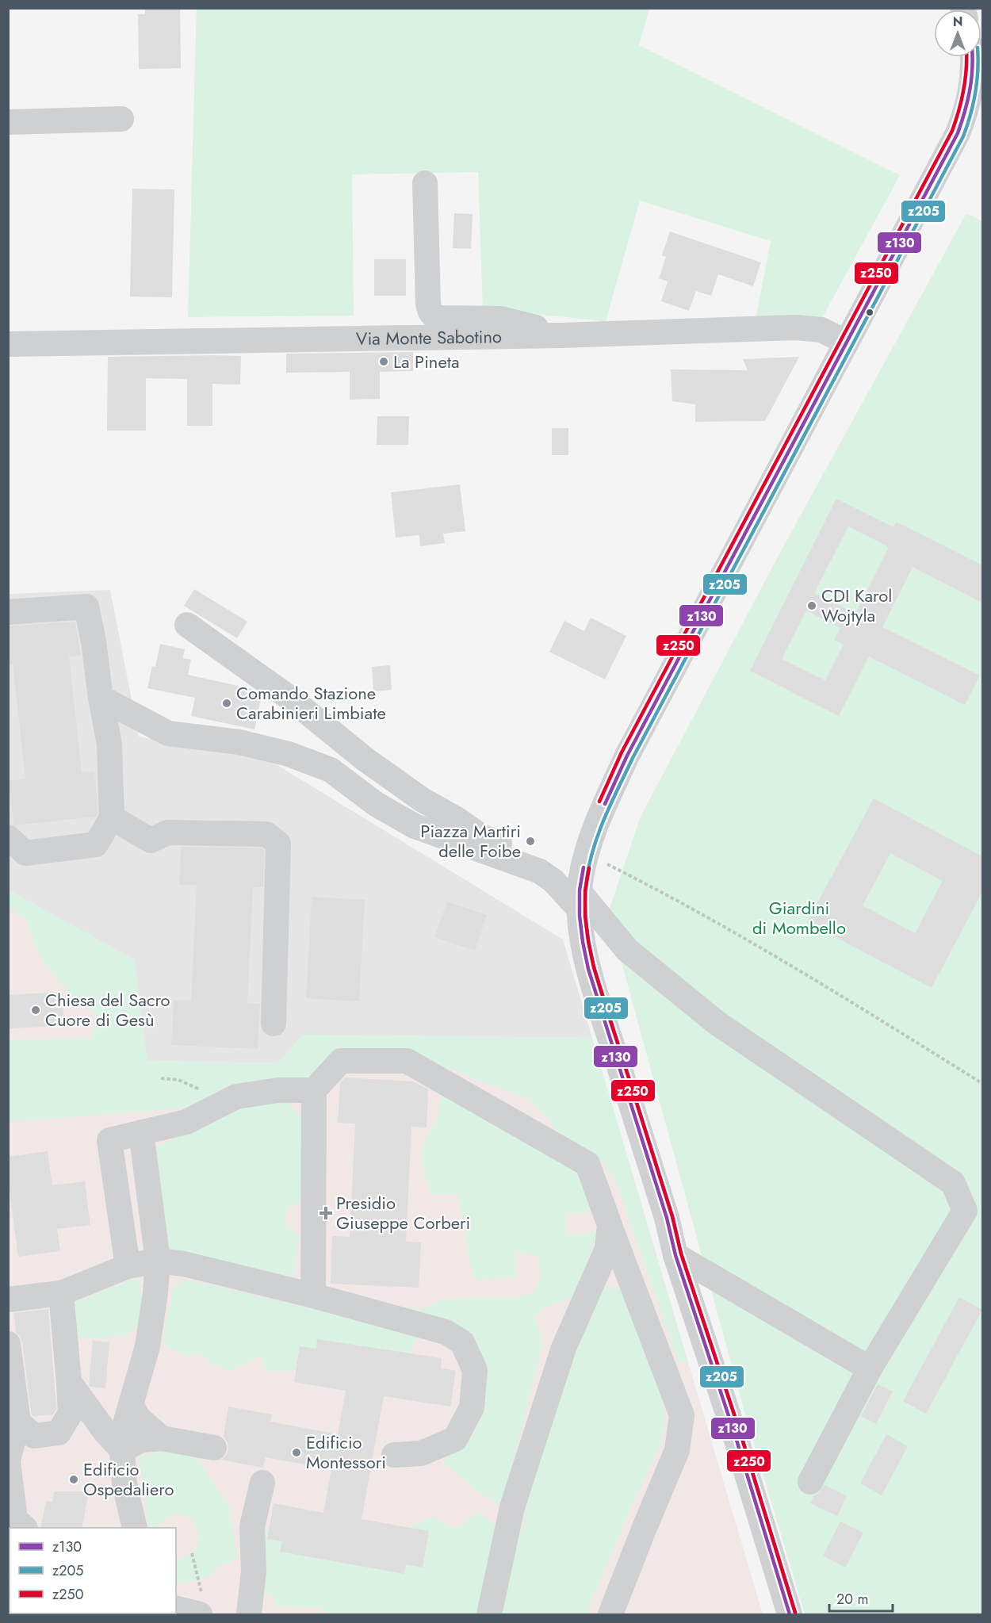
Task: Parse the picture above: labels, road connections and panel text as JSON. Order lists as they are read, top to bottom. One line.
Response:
{"streets":{"street":["Via Monte Sabotino"]},"parks":["Giardini di Mombello"],"places":{"other":["La Pineta","CDI Karol Wojtyla","Comando Stazione Carabinieri Limbiate","Piazza Martiri delle Foibe","Chiesa del Sacro Cuore di Gesù","Edificio Montessori","Edificio Ospedaliero"],"health":["Presidio Giuseppe Corberi"]},"lines":["transit line z130","transit line z205","transit line z250"],"legend":["z130","z205","z250"],"scale_bar":"20 m","north":"top"}
